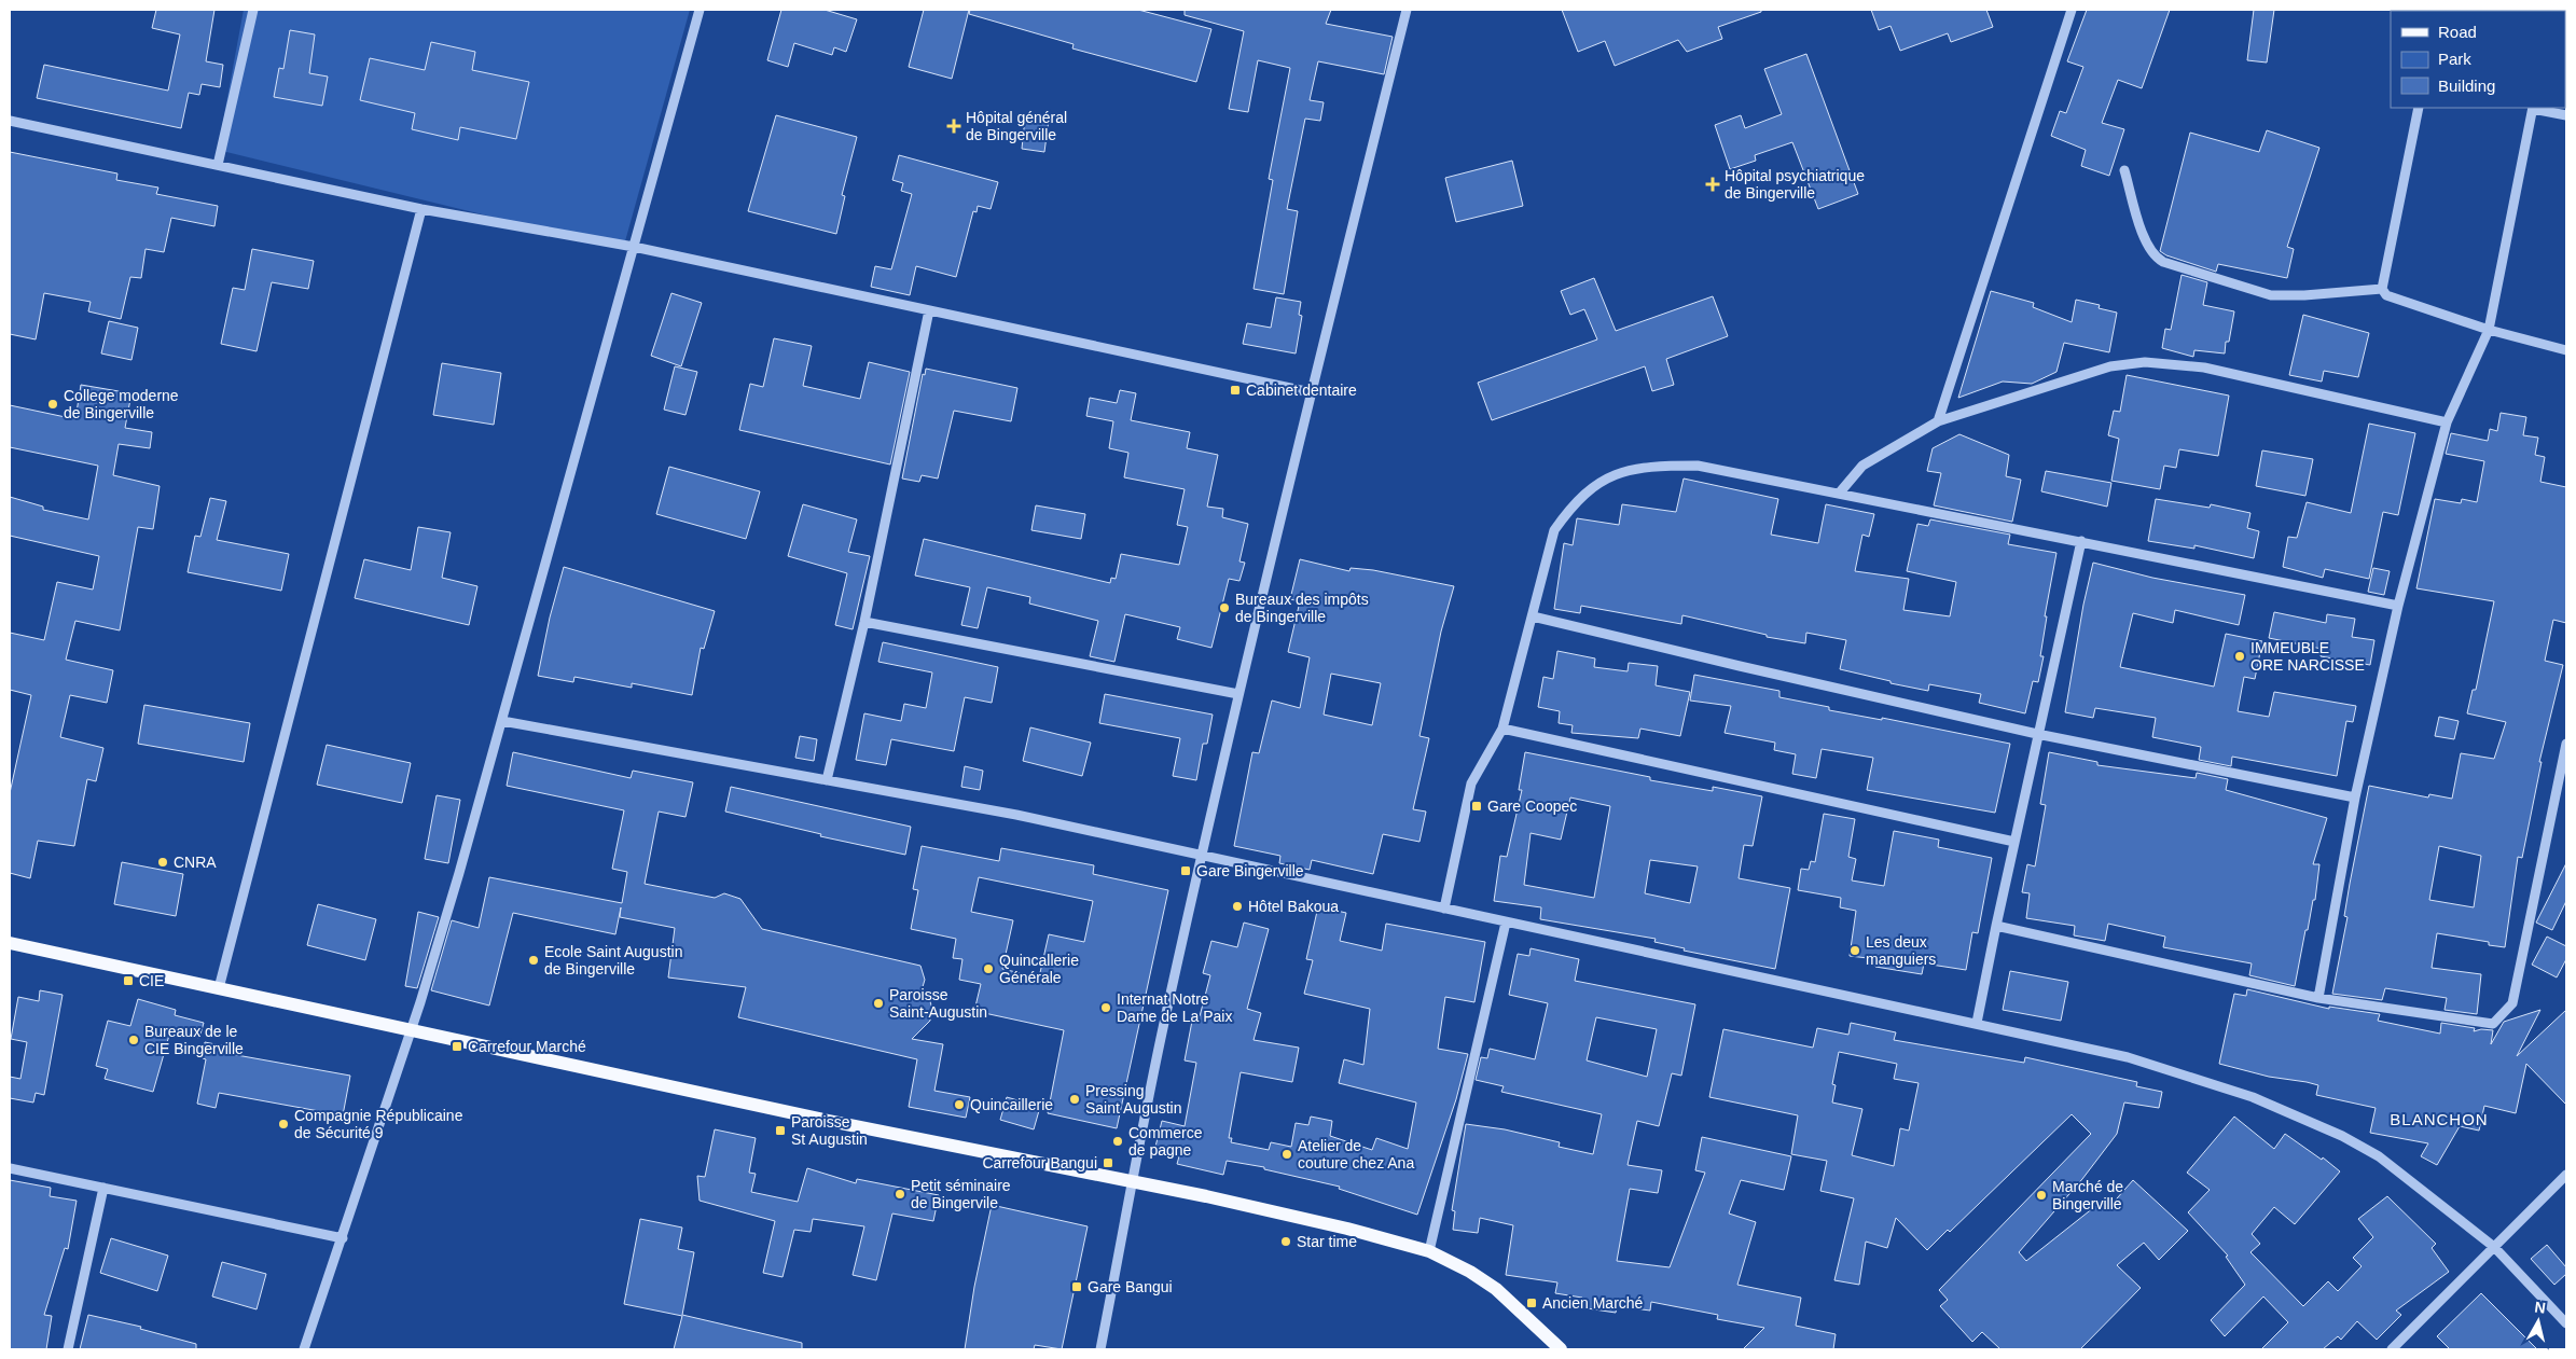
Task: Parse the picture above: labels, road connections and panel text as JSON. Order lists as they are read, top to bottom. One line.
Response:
{"districts":["BLANCHON"],"places":{"health":["Hôpital général de Bingerville","Hôpital psychiatrique de Bingerville"],"transit":["Cabinet dentaire","Gare Coopec","Gare Bingerville","CIE","Carrefour Marché","Paroisse St Augustin","Carrefour Bangui","Gare Bangui","Ancien Marché"],"other":["College moderne de Bingerville","Bureaux des impôts de Bingerville","IMMEUBLE ORE NARCISSE","CNRA","Hôtel Bakoua","Les deux manguiers","Ecole Saint Augustin de Bingerville","Quincallerie Générale","Paroisse Saint-Augustin","Internat Notre Dame de La Paix","Bureaux de le CIE Bingerville","Pressing Saint Augustin","Quincaillerie","Compagnie Républicaine de Sécurité 9","Commerce de pagne","Atelier de couture chez Ana","Petit séminaire de Bingervile","Marché de Bingerville","Star time"]},"legend":["Road","Park","Building"],"north":"top"}
